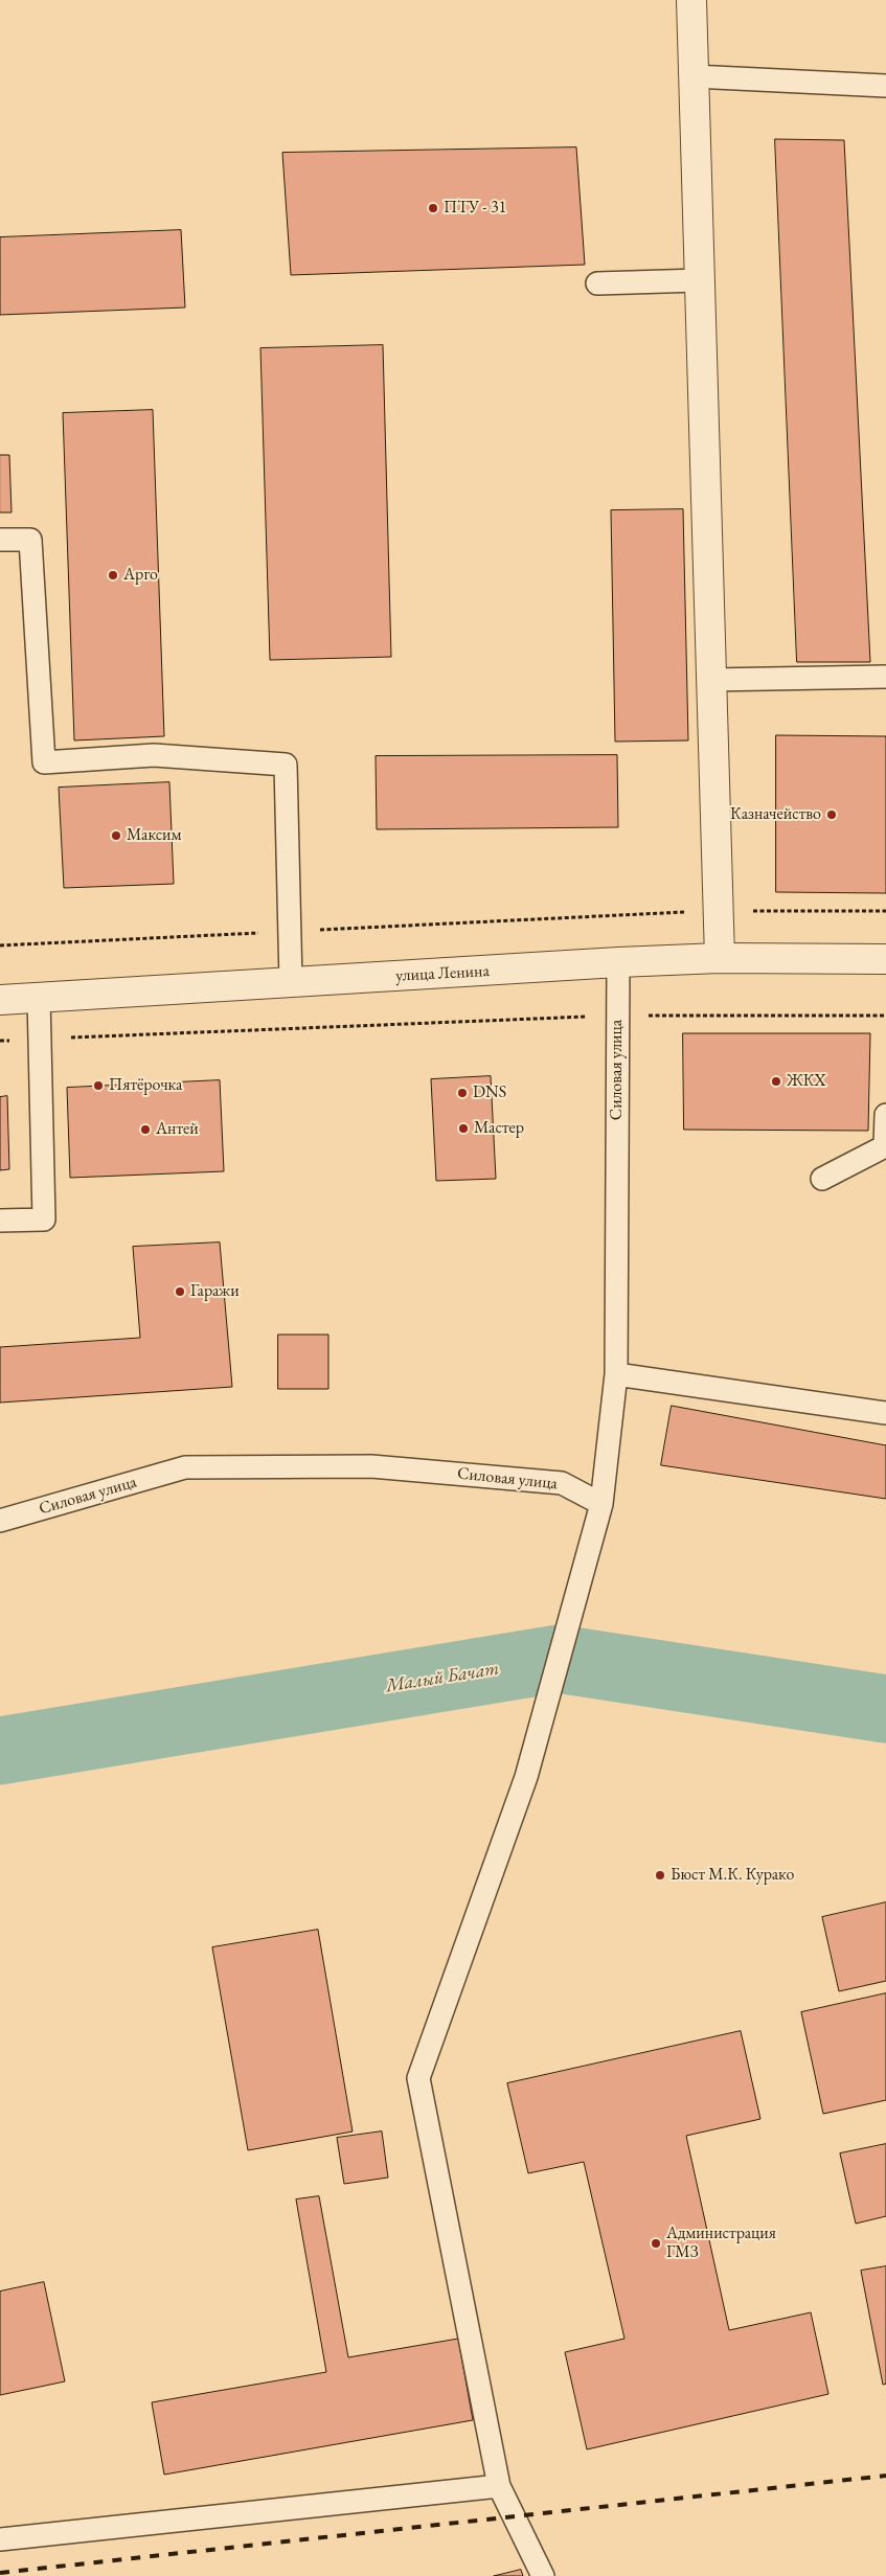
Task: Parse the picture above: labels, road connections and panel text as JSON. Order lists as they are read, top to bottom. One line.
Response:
{"streets":{"street":["улица Ленина"],"lane":["Силовая улица"]},"crossings":[["улица Ленина","Силовая улица"]],"water":["Малый Бачат"],"places":["ПТУ - 31","Арго","Казначейство","Максим","ЖКХ","Пятёрочка","DNS","Мастер","Антей","Гаражи","Бюст М.К. Курако","Администрация ГМЗ"]}
